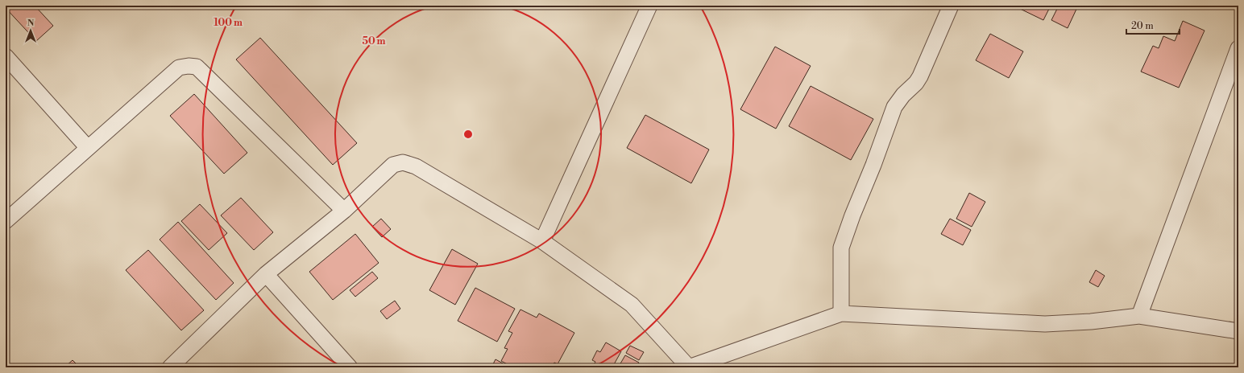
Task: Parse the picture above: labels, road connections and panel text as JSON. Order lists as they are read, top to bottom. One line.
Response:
{"scale_bar":"20 m","north":"top","rings":["100 m","50 m"]}
